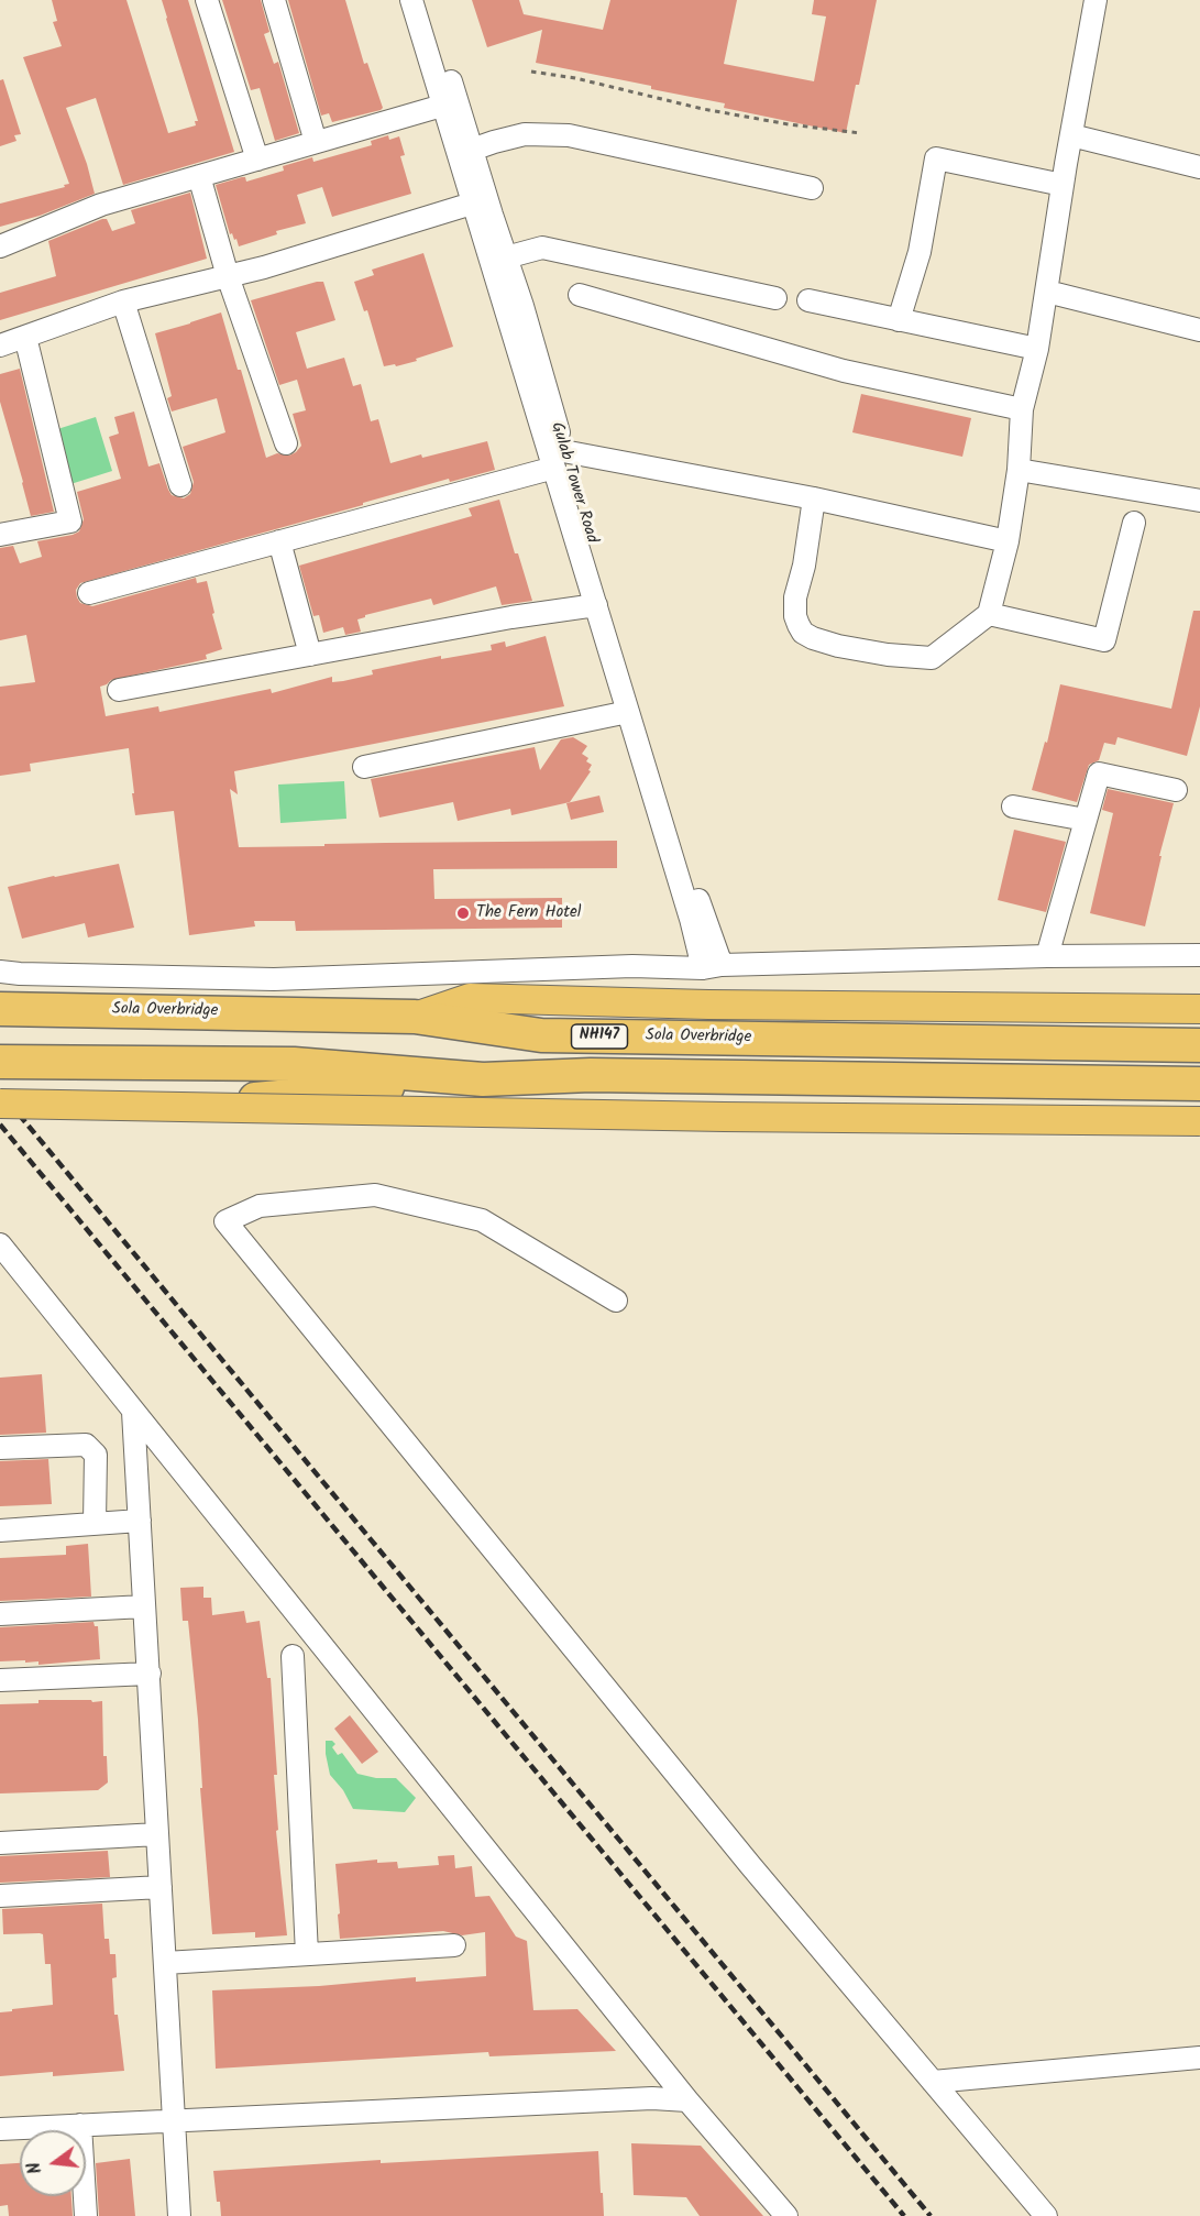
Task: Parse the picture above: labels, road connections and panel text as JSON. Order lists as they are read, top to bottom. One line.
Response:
{"streets":{"highway":["Sola Overbridge","NH147"],"street":["Gulab Tower Road"]},"places":["The Fern Hotel"],"north":"left"}
